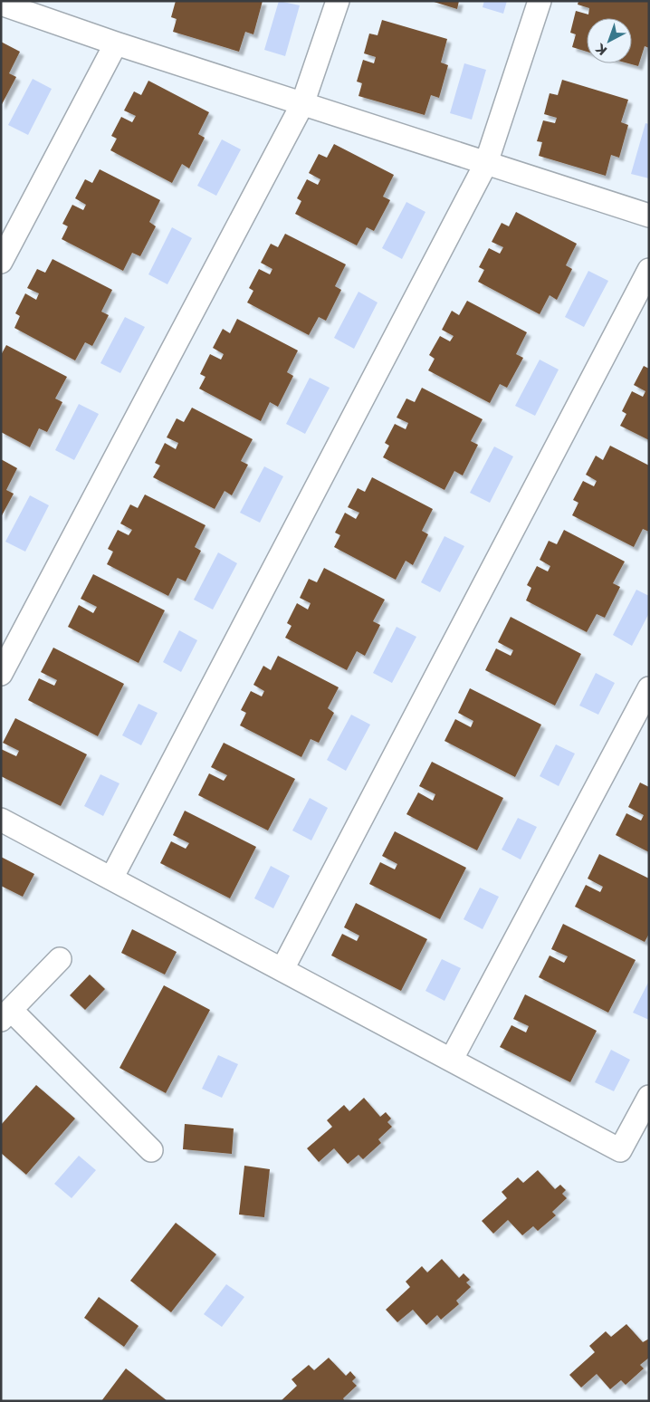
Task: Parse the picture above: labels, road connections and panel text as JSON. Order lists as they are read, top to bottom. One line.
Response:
{"north":"bottom left"}
